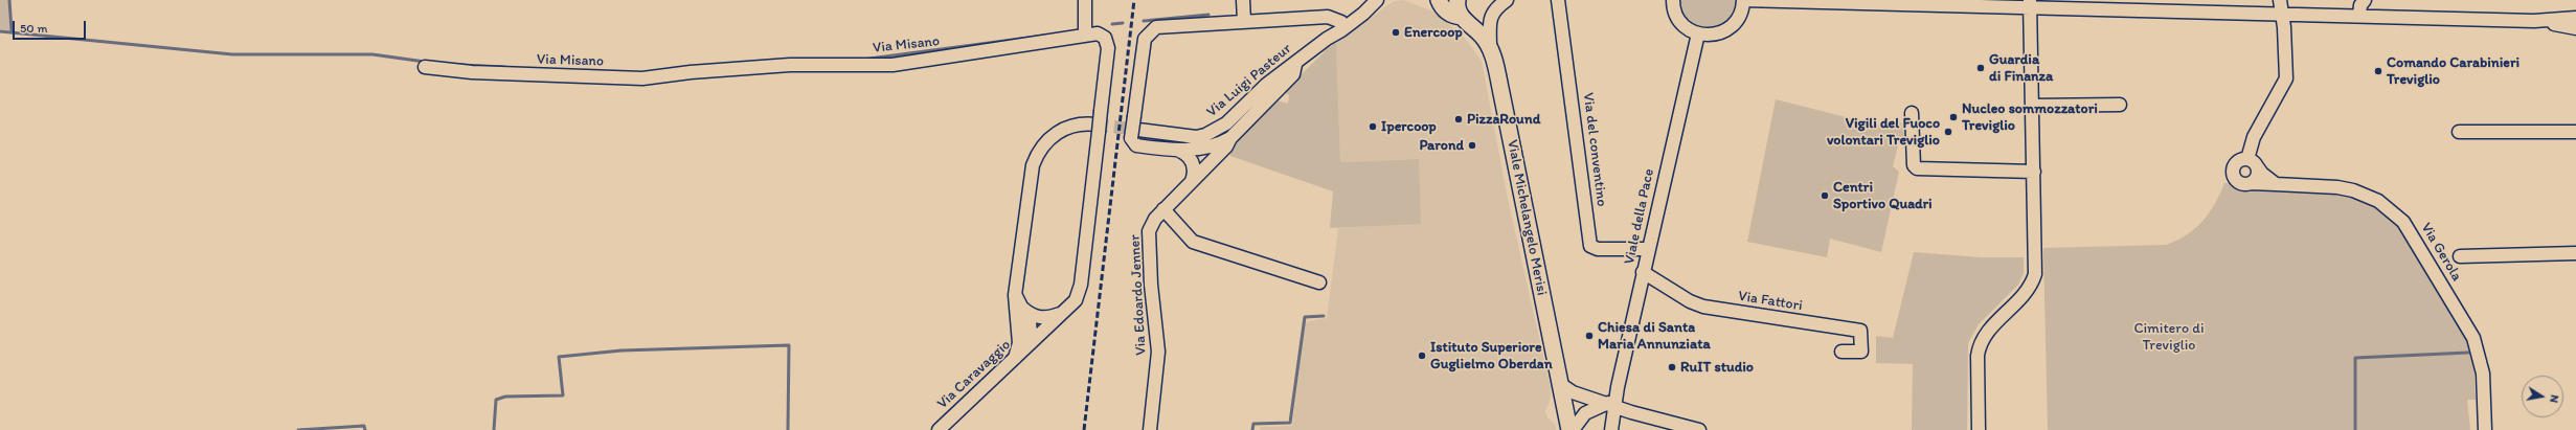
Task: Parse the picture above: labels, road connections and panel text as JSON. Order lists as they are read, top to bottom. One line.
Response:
{"streets":{"main road":["Viale Michelangelo Merisi"],"street":["Via Misano","Via Luigi Pasteur","Via del conventino","Viale della Pace","Via Gerola","Via Edoardo Jenner","Via Fattori","Via Caravaggio"]},"crossings":[["Via Misano","Via Caravaggio"],["Via del conventino","Viale della Pace"],["Viale della Pace","Via Fattori"]],"parks":["Cimitero di Treviglio"],"places":["Enercoop","Guardia di Finanza","Comando Carabinieri Treviglio","Nucleo sommozzatori Treviglio","PizzaRound","Ipercoop","Vigili del Fuoco volontari Treviglio","Parond","Centri Sportivo Quadri","Chiesa di Santa Maria Annunziata","Istituto Superiore Guglielmo Oberdan","RuIT studio"],"scale_bar":"50 m","north":"right"}
